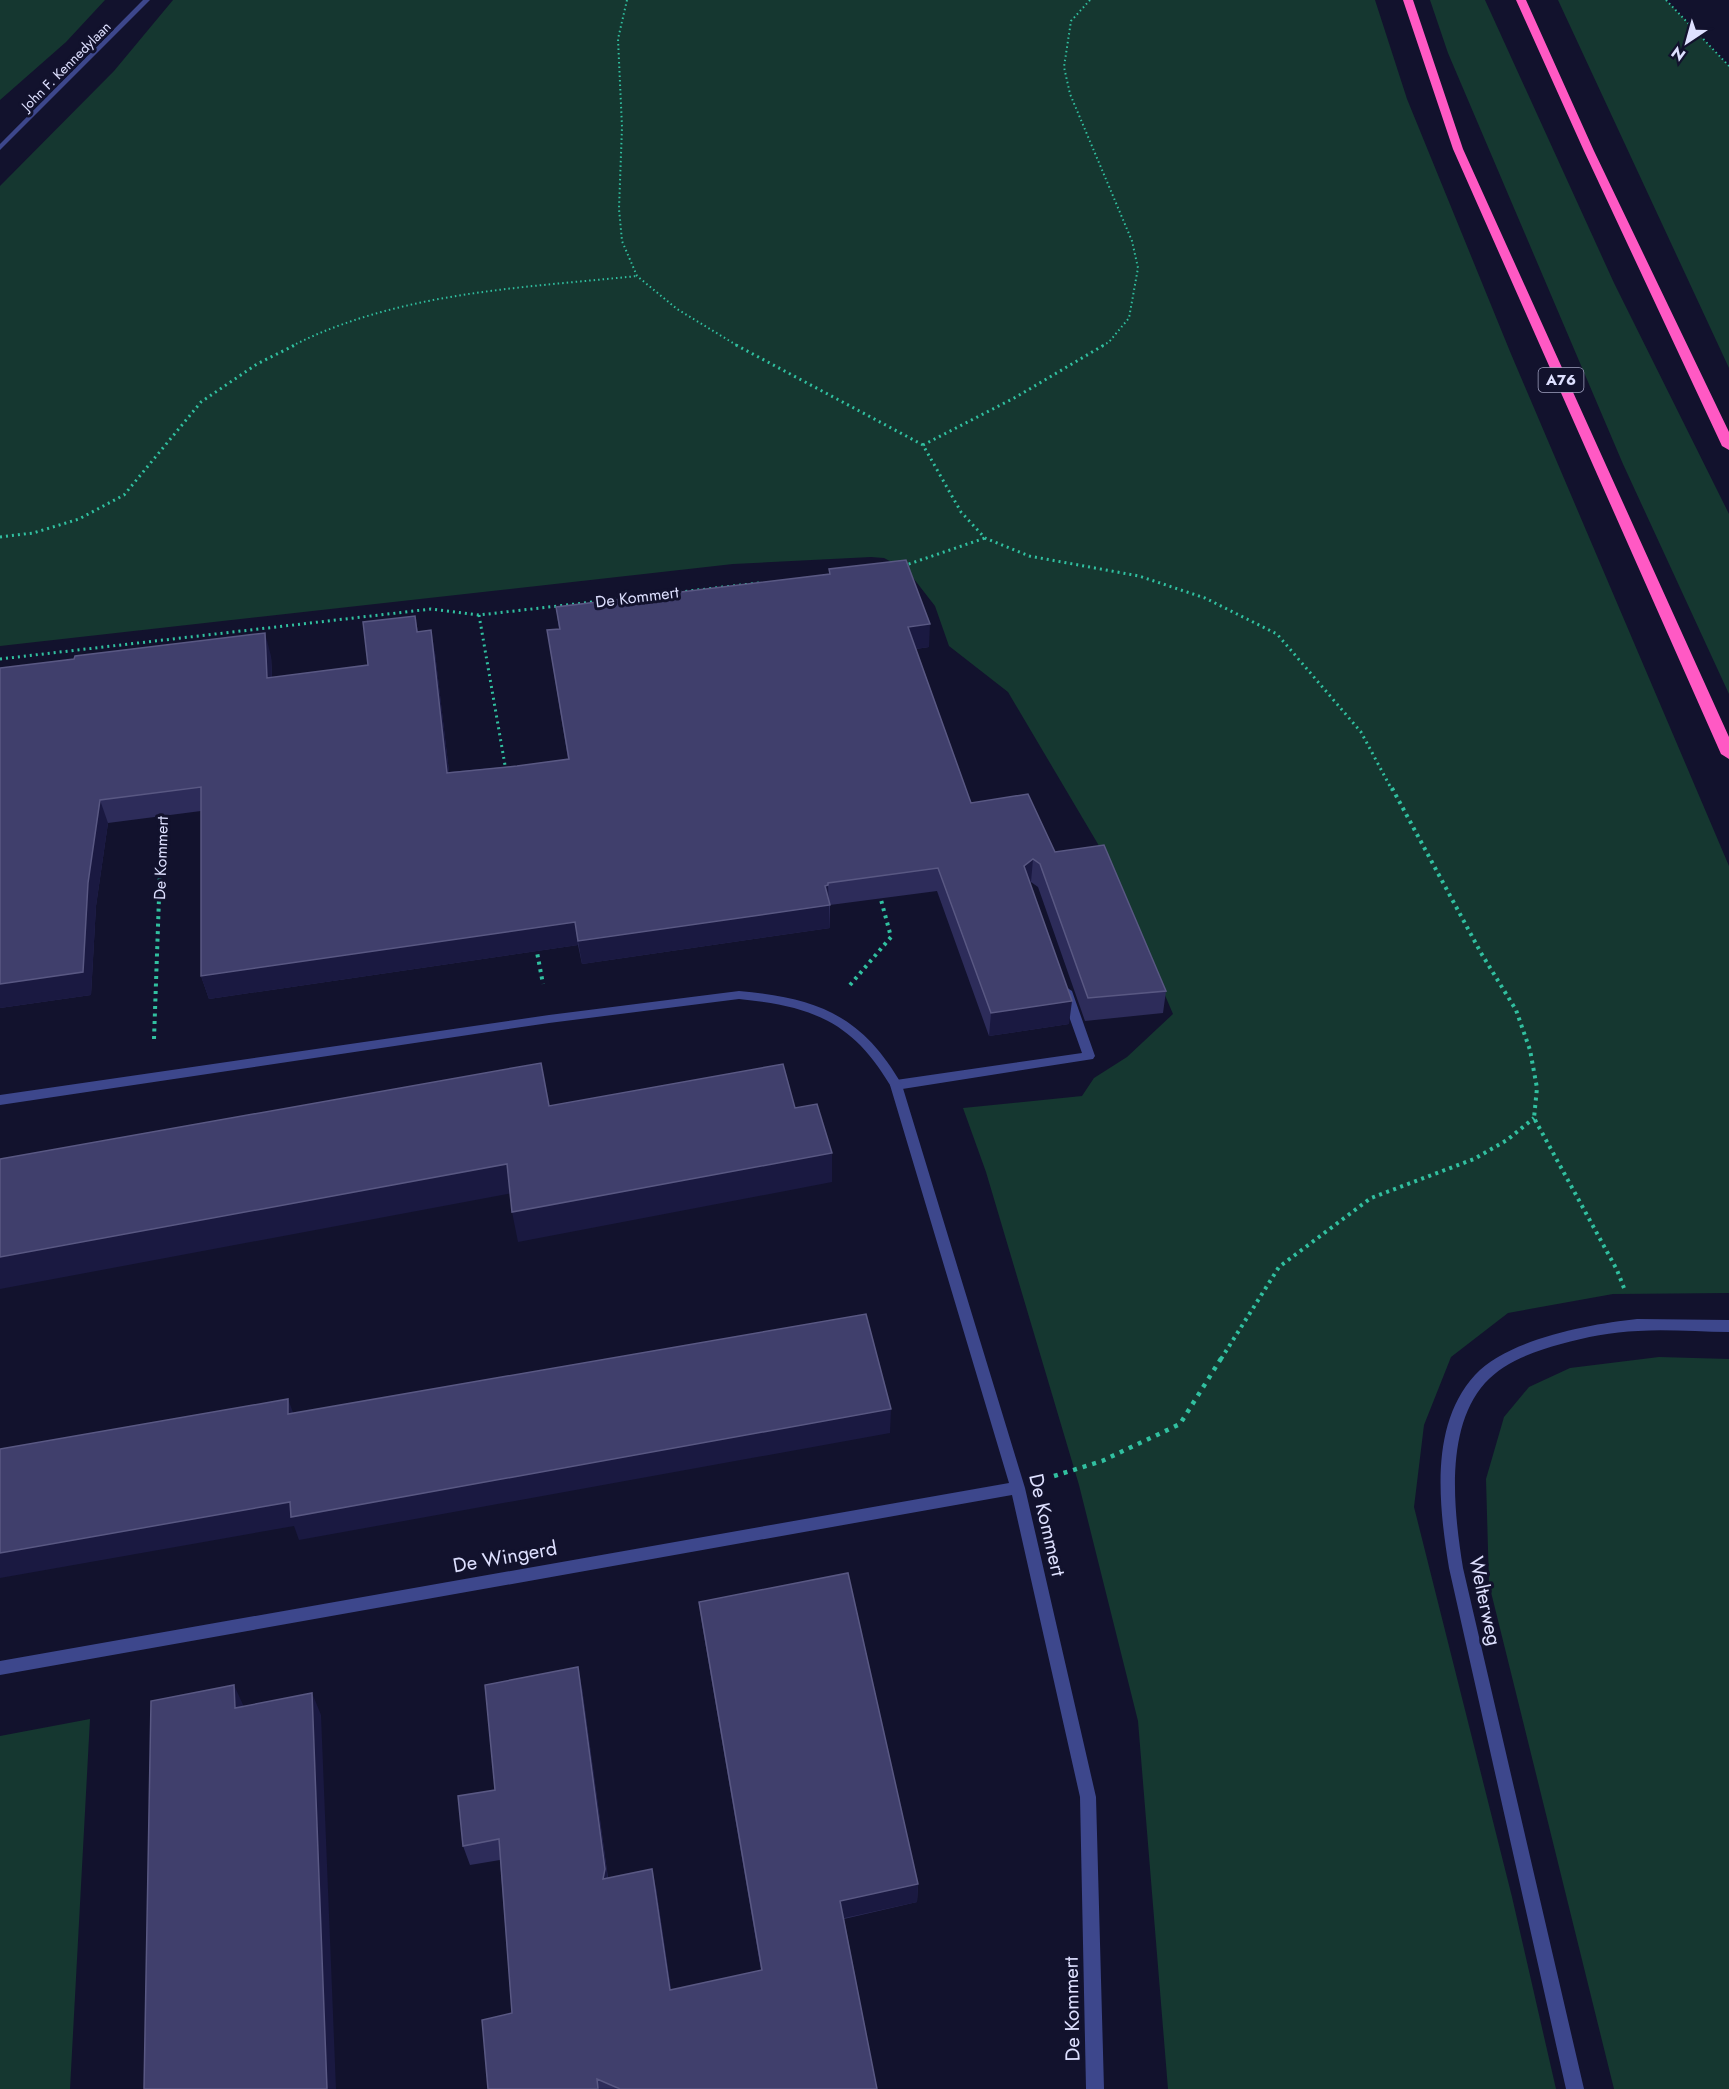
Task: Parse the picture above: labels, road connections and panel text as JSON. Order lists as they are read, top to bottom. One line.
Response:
{"streets":{"highway":["A76"],"street":["John F. Kennedylaan","De Kommert","De Wingerd","Welterweg"]},"crossings":[["De Kommert","De Wingerd"]],"north":"bottom left"}
